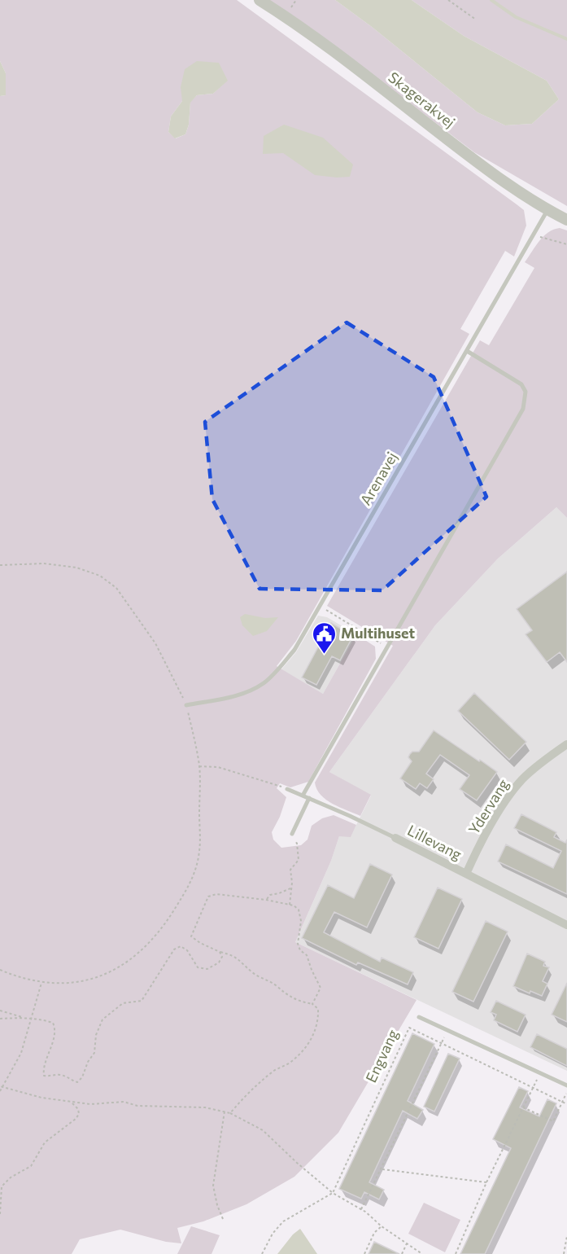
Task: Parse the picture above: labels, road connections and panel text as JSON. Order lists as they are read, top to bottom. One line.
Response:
{"streets":{"street":["Skagerakvej","Ydervang","Lillevang"],"lane":["Arenavej"],"path":["Engvang"]},"crossings":[["Skagerakvej","Arenavej"],["Ydervang","Lillevang"]],"places":{"public building":["Multihuset"]}}
